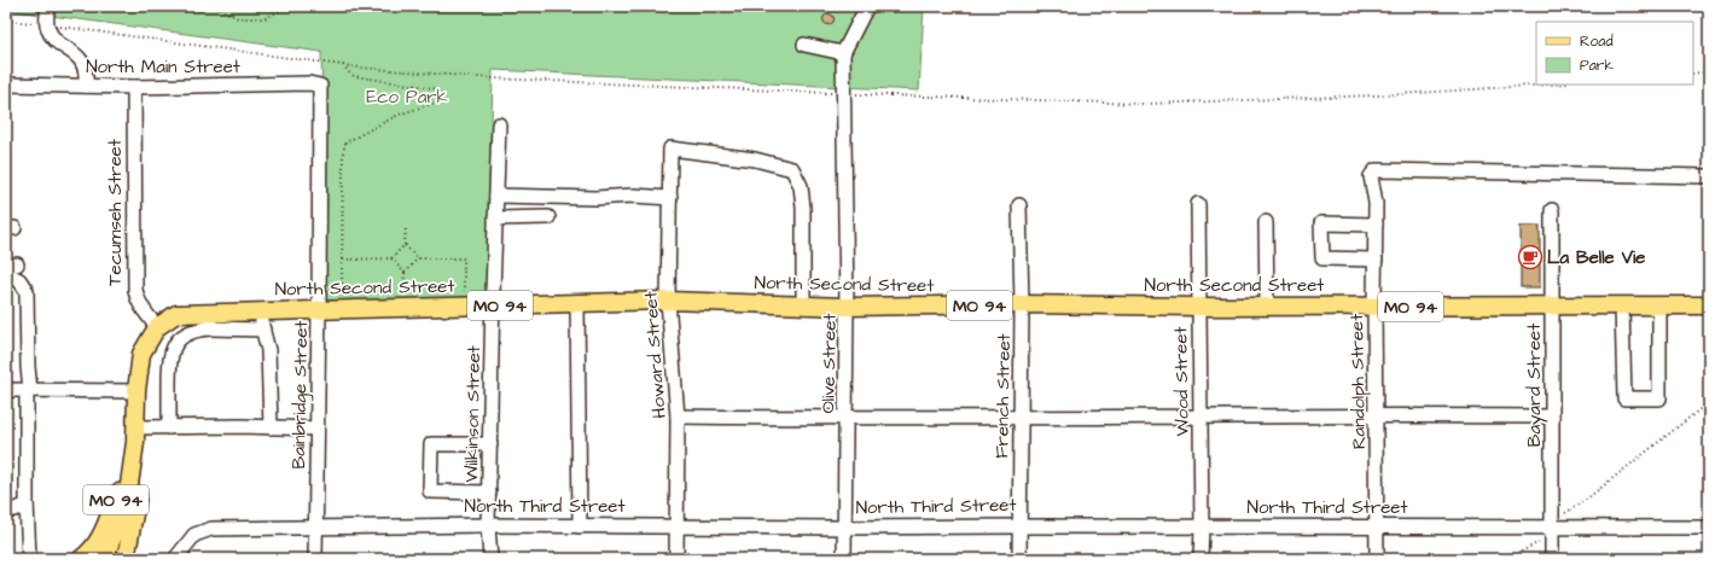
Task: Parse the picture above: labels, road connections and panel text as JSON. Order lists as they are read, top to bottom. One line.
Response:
{"streets":{"main road":["North Second Street","MO 94"],"street":["North Main Street","Tecumseh Street","Howard Street","Olive Street","Wood Street","Randolph Street","Bayard Street","Bainbridge Street","French Street","Wilkinson Street","North Third Street"]},"crossings":[["North Main Street","Tecumseh Street"],["North Main Street","Bainbridge Street"],["Tecumseh Street","North Second Street"],["Tecumseh Street","MO 94"],["North Second Street","MO 94"],["North Second Street","Howard Street"],["North Second Street","Olive Street"],["North Second Street","Wood Street"],["North Second Street","Randolph Street"],["North Second Street","Bayard Street"],["North Second Street","Bainbridge Street"],["North Second Street","French Street"],["North Second Street","Wilkinson Street"],["Howard Street","North Third Street"],["Olive Street","North Third Street"],["Wood Street","North Third Street"],["Randolph Street","North Third Street"],["Bayard Street","North Third Street"],["Bainbridge Street","North Third Street"],["French Street","North Third Street"],["Wilkinson Street","North Third Street"]],"parks":["Eco Park"],"places":{"cafe":["La Belle Vie"]},"legend":["Road","Park"]}
